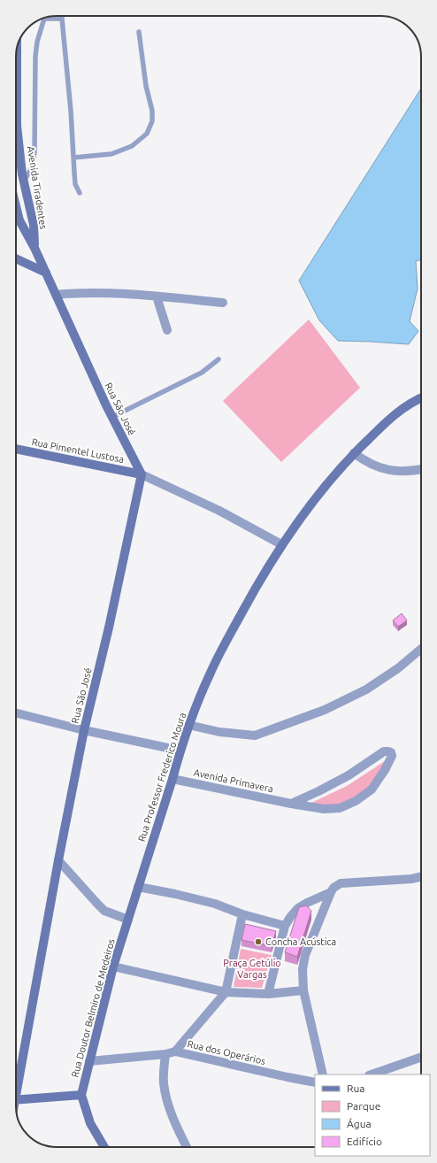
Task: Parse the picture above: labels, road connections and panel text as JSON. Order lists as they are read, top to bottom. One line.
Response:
{"streets":{"main road":["Avenida Tiradentes","Rua São José","Rua Pimentel Lustosa","Rua Professor Frederico Moura","Rua Doutor Belmiro de Medeiros"],"street":["Avenida Primavera","Rua dos Operários"]},"crossings":[["Avenida Tiradentes","Rua São José"],["Rua São José","Rua Pimentel Lustosa"],["Rua Professor Frederico Moura","Avenida Primavera"],["Rua Professor Frederico Moura","Rua Doutor Belmiro de Medeiros"],["Rua Doutor Belmiro de Medeiros","Rua dos Operários"]],"parks":["Praça Getúlio Vargas"],"places":["Concha Acústica"],"legend":["Rua","Parque","Água","Edifício"]}
